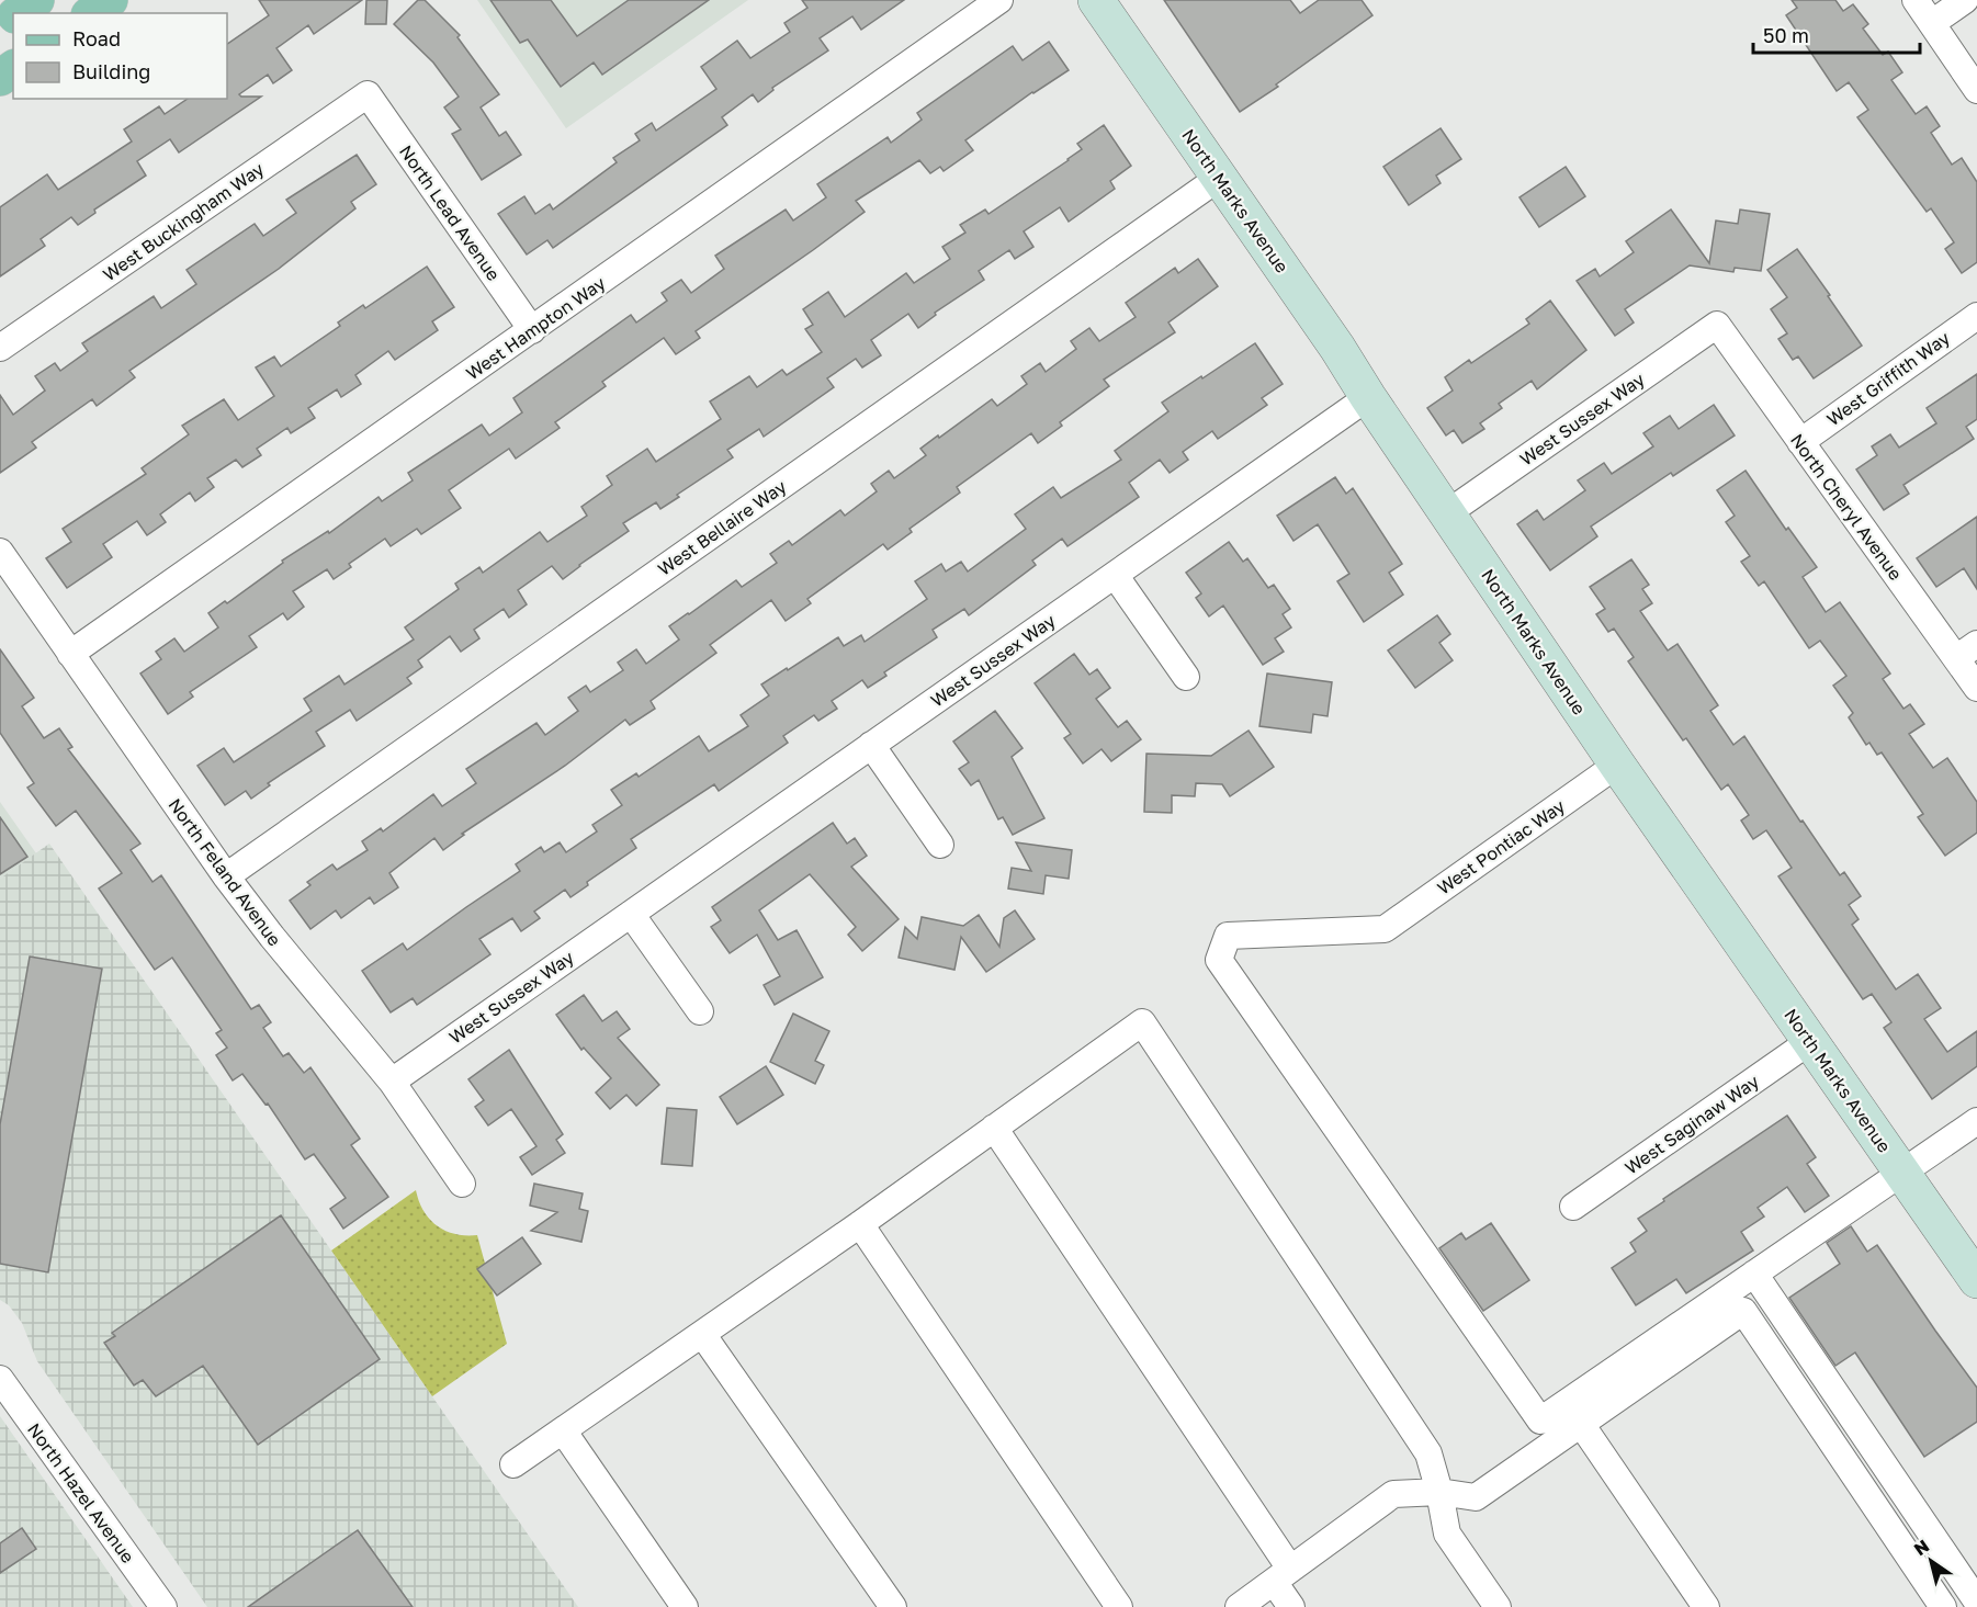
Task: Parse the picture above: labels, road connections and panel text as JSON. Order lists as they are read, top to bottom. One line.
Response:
{"streets":{"main road":["North Marks Avenue"],"street":["North Lead Avenue","West Buckingham Way","West Hampton Way","West Griffith Way","West Sussex Way","North Cheryl Avenue","West Bellaire Way","West Pontiac Way","North Feland Avenue","West Saginaw Way","North Hazel Avenue"]},"crossings":[["North Marks Avenue","West Sussex Way"],["North Marks Avenue","West Bellaire Way"],["North Marks Avenue","West Pontiac Way"],["North Marks Avenue","West Saginaw Way"],["North Lead Avenue","West Buckingham Way"],["North Lead Avenue","West Hampton Way"],["West Hampton Way","North Feland Avenue"],["West Griffith Way","North Cheryl Avenue"],["West Sussex Way","North Cheryl Avenue"],["West Sussex Way","North Feland Avenue"],["West Bellaire Way","North Feland Avenue"]],"legend":["Road","Building"],"scale_bar":"50 m","north":"top left"}
